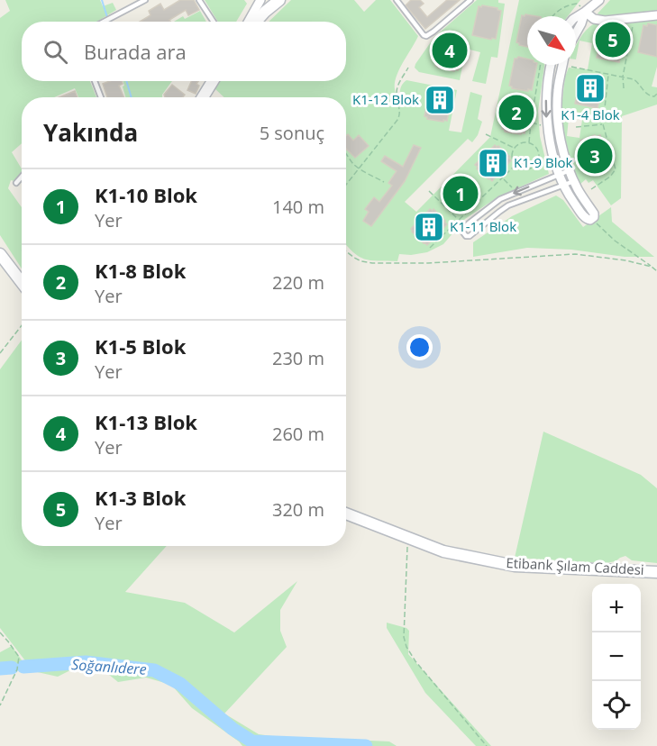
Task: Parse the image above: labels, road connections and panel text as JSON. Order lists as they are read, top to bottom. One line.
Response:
{"streets":{"street":["Etibank Şılam Caddesi"]},"water":["Soğanlıdere"],"places":{"building":["K1-4 Blok","K1-12 Blok","K1-9 Blok","K1-11 Blok"]},"north":"bottom right","page":{"pins":["5","4","2","3","1"],"search":"Burada ara","heading":["Yakında","5 sonuç"],"list":[{"mark":"1","name":"K1-10 Blok","note":"Yer","value":"140 m"},{"mark":"2","name":"K1-8 Blok","note":"Yer","value":"220 m"},{"mark":"3","name":"K1-5 Blok","note":"Yer","value":"230 m"},{"mark":"4","name":"K1-13 Blok","note":"Yer","value":"260 m"},{"mark":"5","name":"K1-3 Blok","note":"Yer","value":"320 m"}],"map_buttons":["+","−"]}}
